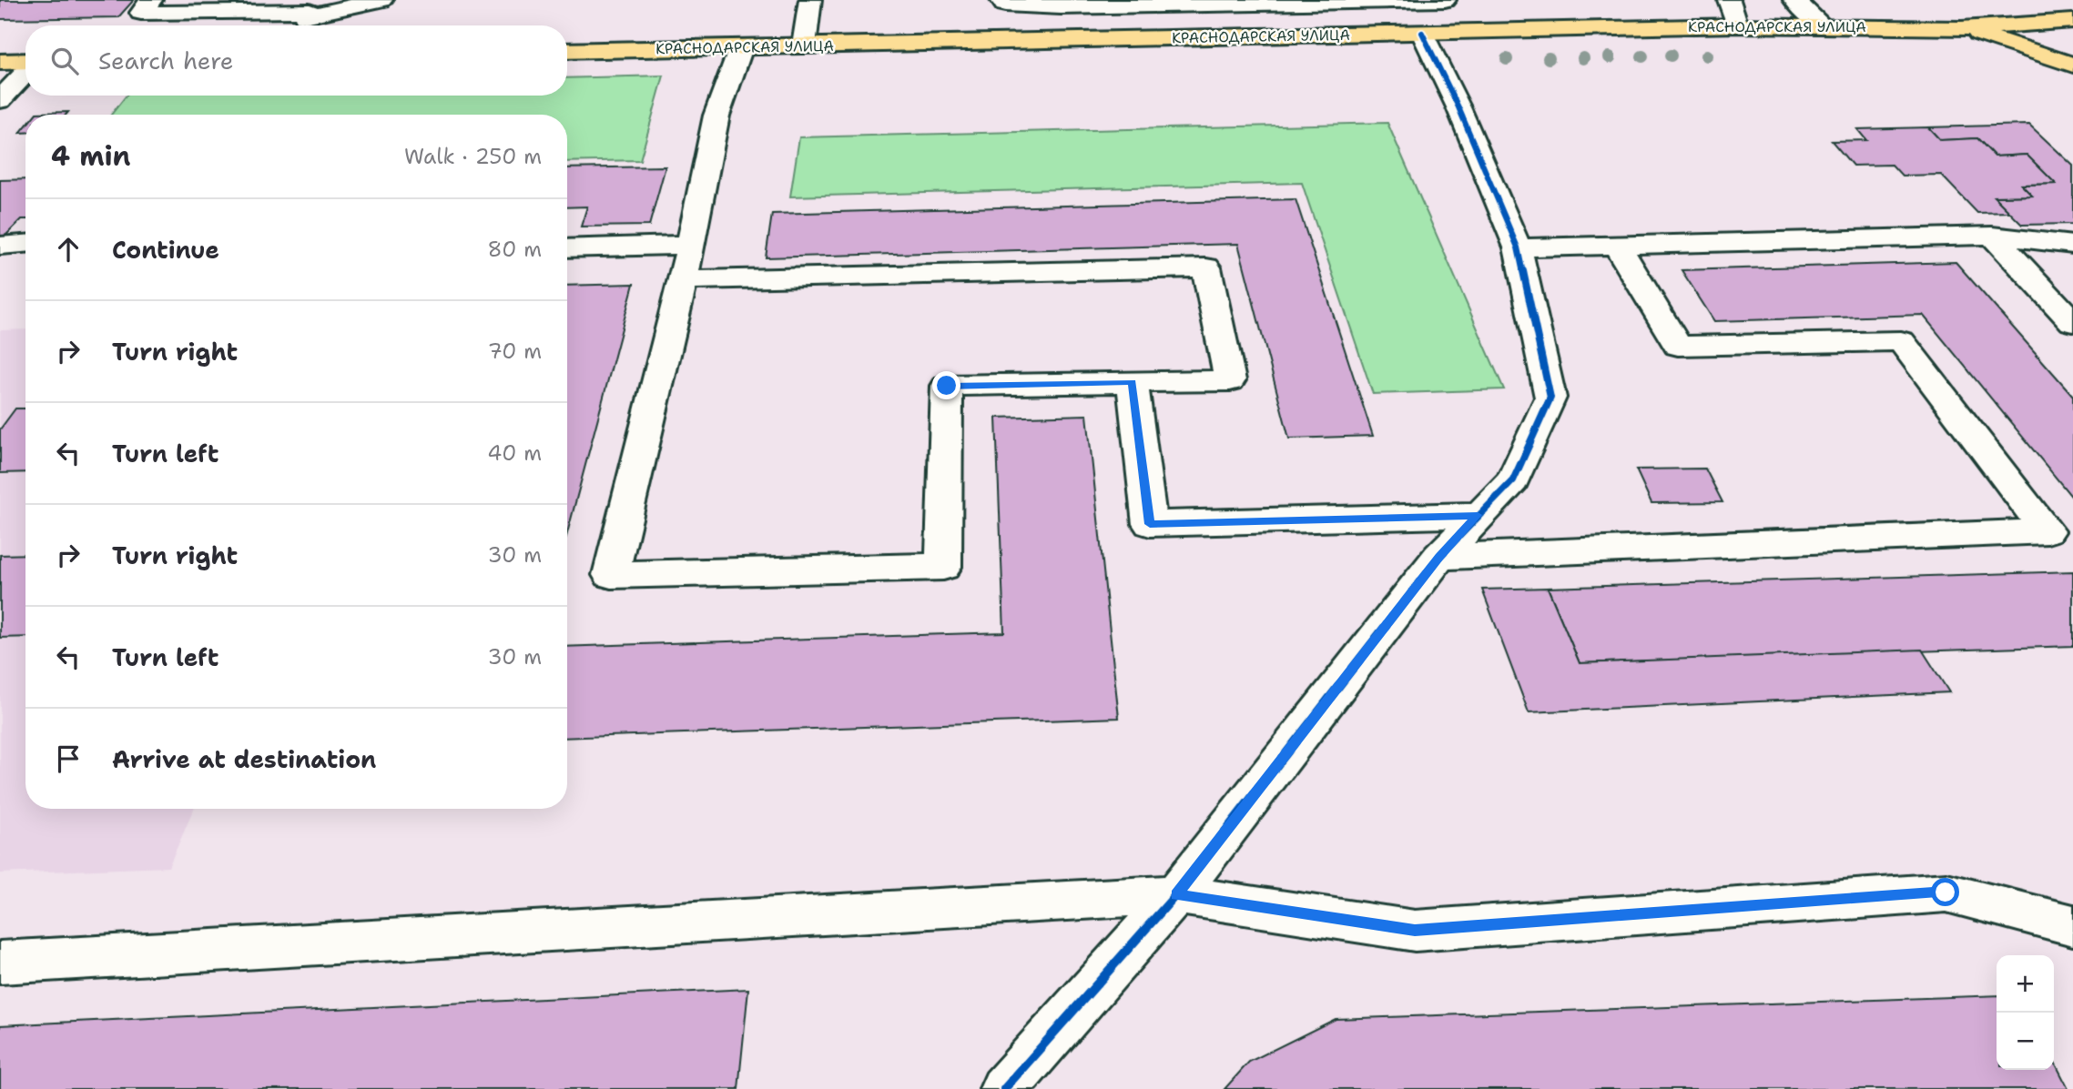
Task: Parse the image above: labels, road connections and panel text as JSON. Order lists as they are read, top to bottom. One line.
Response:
{"streets":{"main road":["КРАСНОДАРСКАЯ УЛИЦА"]},"page":{"search":"Search here","heading":["4 min","Walk · 250 m"],"list":[["Continue","80 m"],["Turn right","70 m"],["Turn left","40 m"],["Turn right","30 m"],["Turn left","30 m"],"Arrive at destination"],"map_buttons":["+","−"]}}
